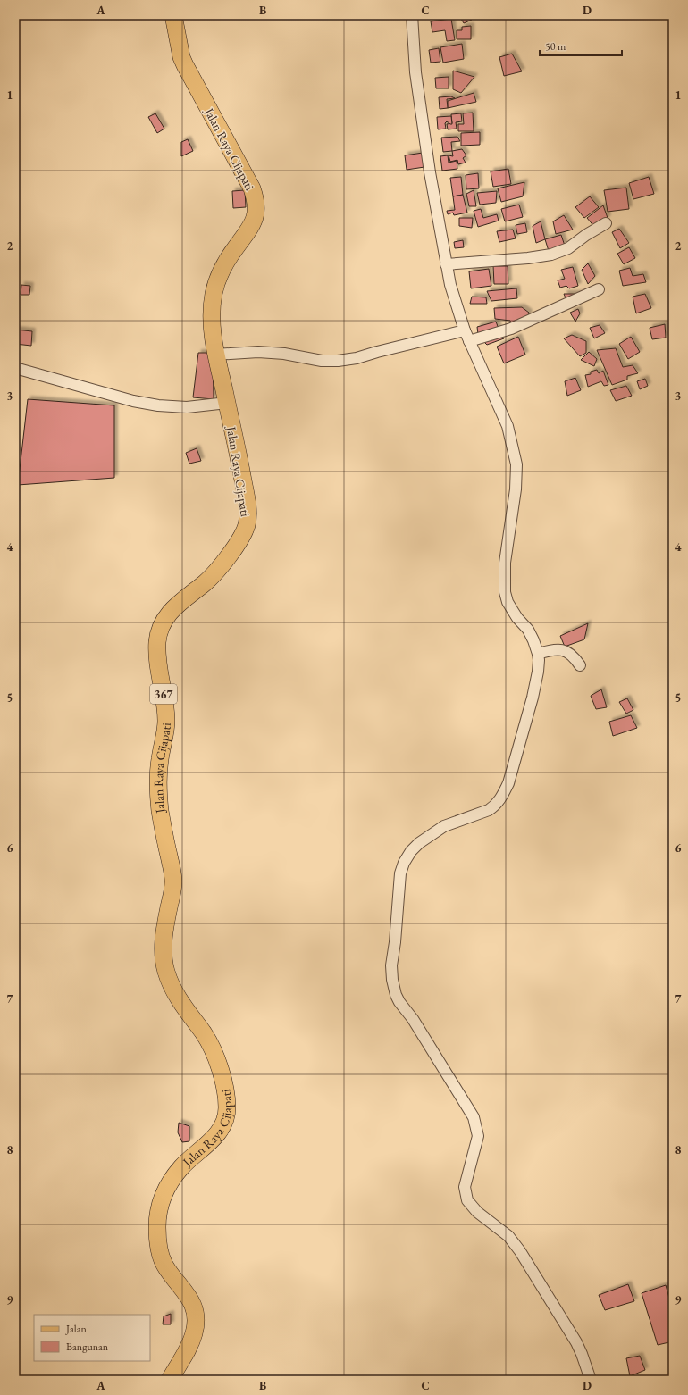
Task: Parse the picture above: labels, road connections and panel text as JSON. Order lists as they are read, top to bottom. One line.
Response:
{"streets":{"main road":["Jalan Raya Cijapati","367"]},"legend":["Jalan","Bangunan"],"scale_bar":"50 m","grid":{"columns":["A","B","C","D"],"rows":["1","2","3","4","5","6","7","8","9"]}}
